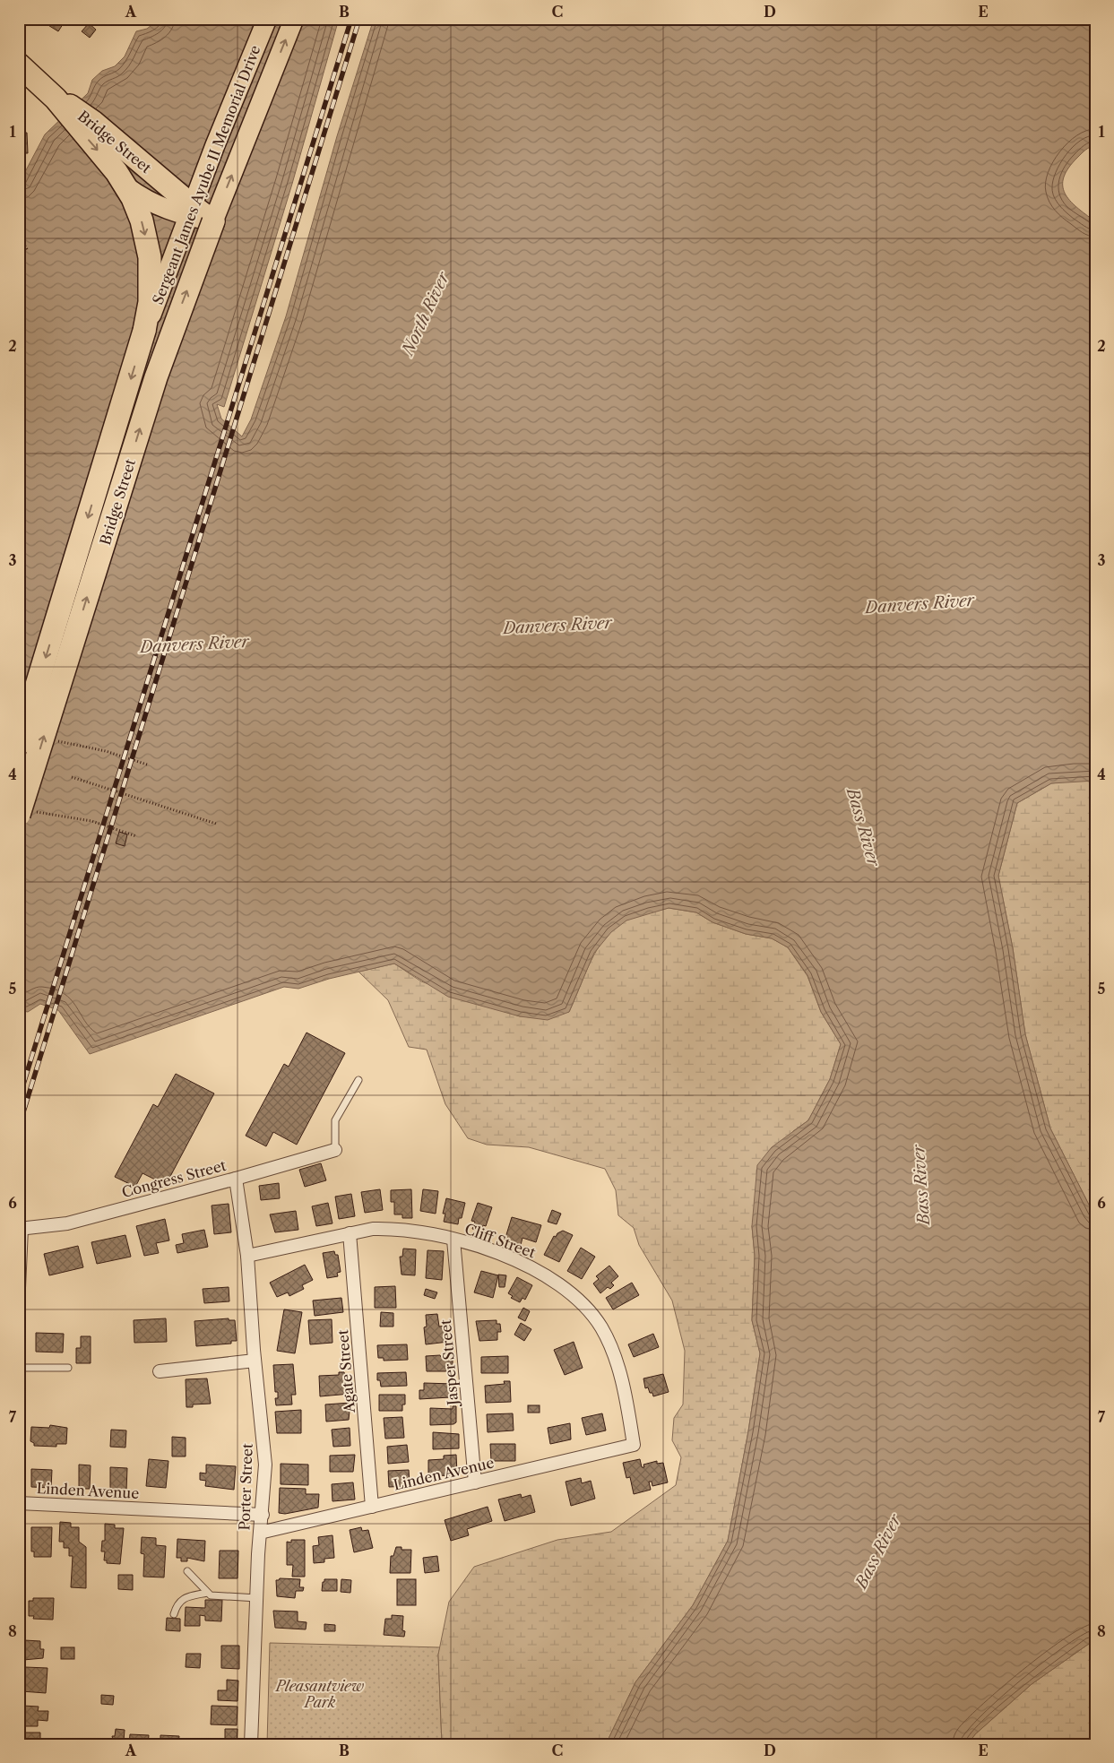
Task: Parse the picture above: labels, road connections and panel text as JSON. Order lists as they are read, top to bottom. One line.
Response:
{"streets":{"highway":["Bridge Street"],"main road":["Sergeant James Ayube II Memorial Drive"],"street":["Congress Street","Cliff Street","Jasper Street","Agate Street","Linden Avenue","Porter Street"]},"crossings":[["Bridge Street","Sergeant James Ayube II Memorial Drive"],["Congress Street","Porter Street"],["Cliff Street","Jasper Street"],["Cliff Street","Agate Street"],["Cliff Street","Linden Avenue"],["Cliff Street","Porter Street"],["Jasper Street","Linden Avenue"],["Agate Street","Linden Avenue"],["Linden Avenue","Porter Street"]],"water":["North River","Danvers River","Bass River"],"parks":["Pleasantview Park"],"grid":{"columns":["A","B","C","D","E"],"rows":["1","2","3","4","5","6","7","8"]}}
